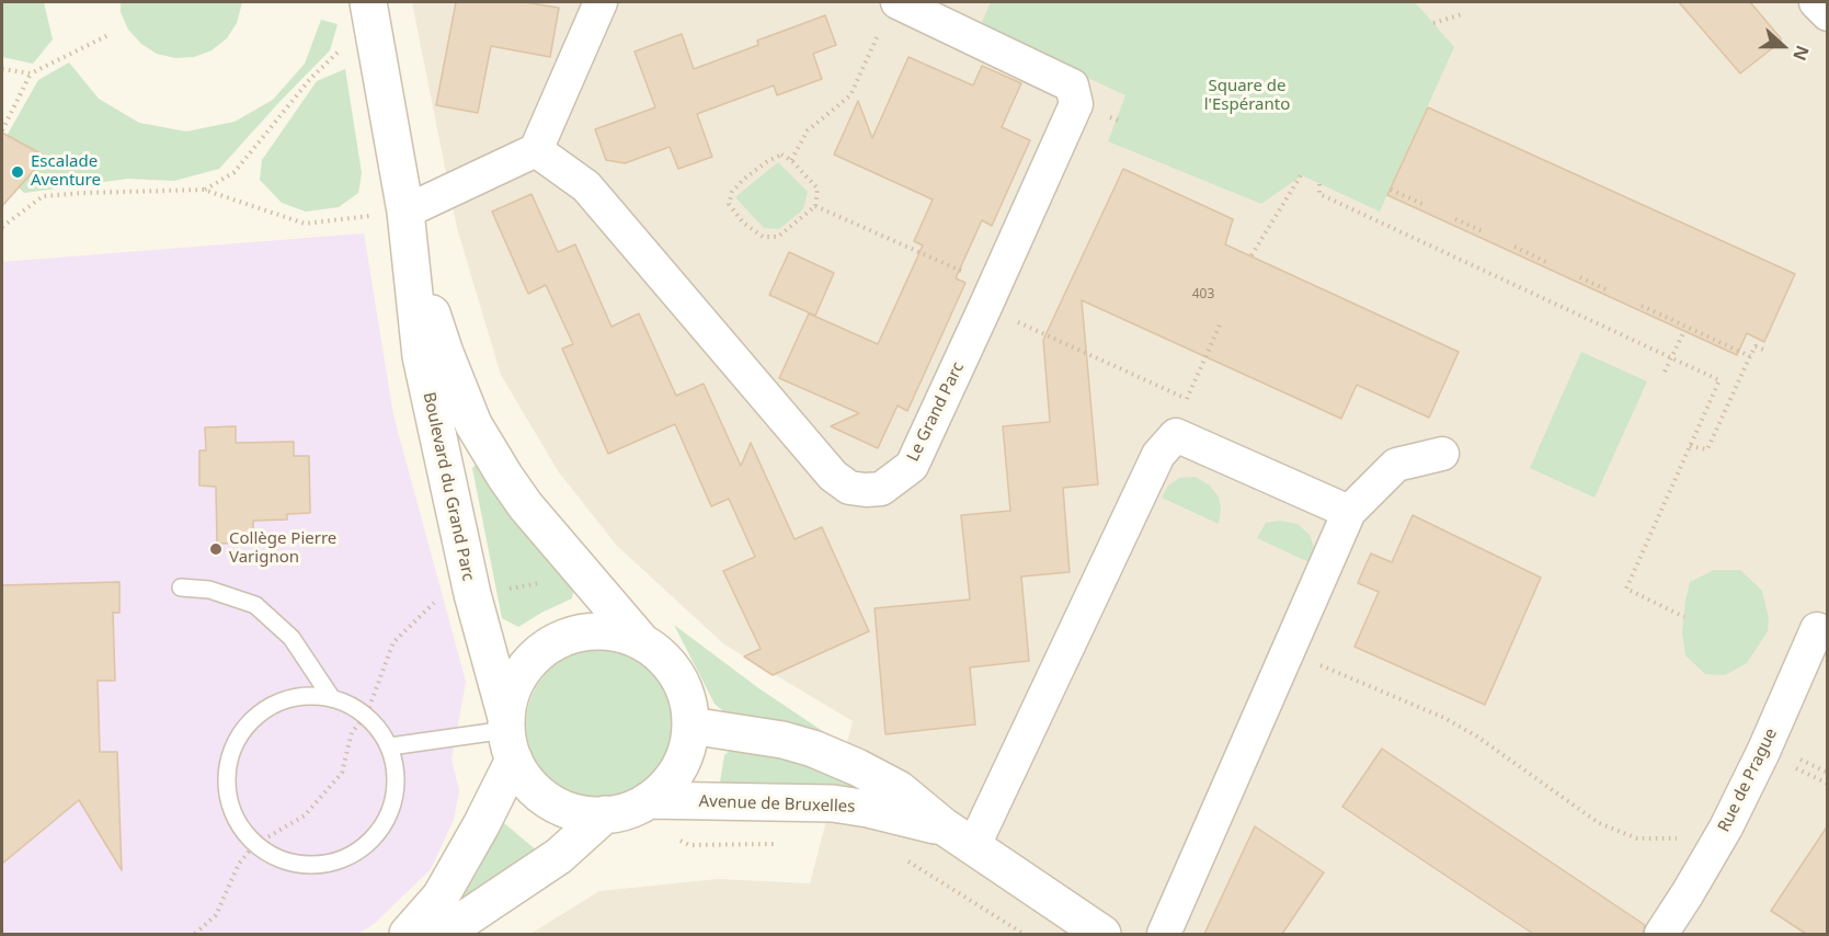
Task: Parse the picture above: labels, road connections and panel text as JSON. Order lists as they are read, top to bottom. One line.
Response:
{"streets":{"street":["Le Grand Parc","Boulevard du Grand Parc","Rue de Prague","Avenue de Bruxelles"]},"crossings":[["Boulevard du Grand Parc","Avenue de Bruxelles"]],"parks":["Square de l'Espéranto"],"places":["Escalade Aventure","Collège Pierre Varignon"],"house_numbers":["403"],"north":"right"}
